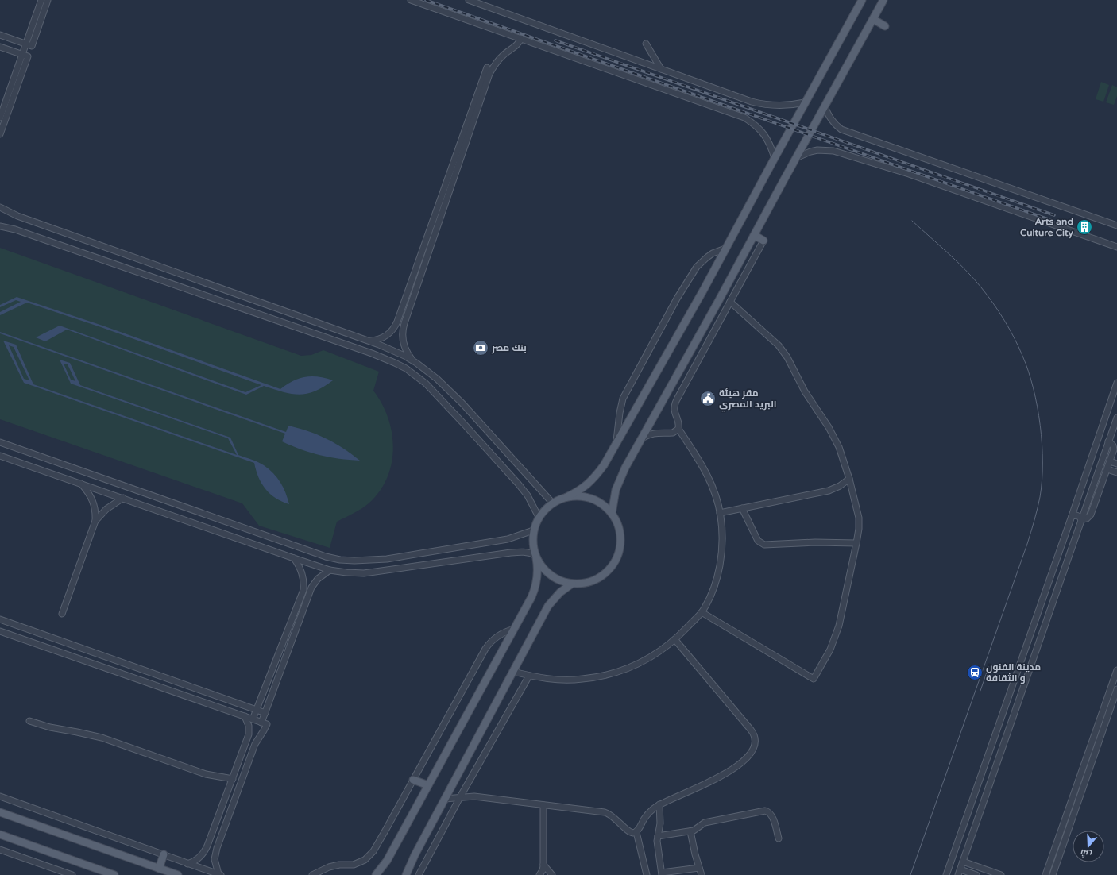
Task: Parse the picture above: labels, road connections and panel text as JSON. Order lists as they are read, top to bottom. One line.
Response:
{"places":{"building":["Arts and Culture City"],"bank":["بنك مصر"],"public building":["مقر هيئة البريد المصري"],"station":["مدينة الفنون و الثقافة"]},"north":"bottom"}
